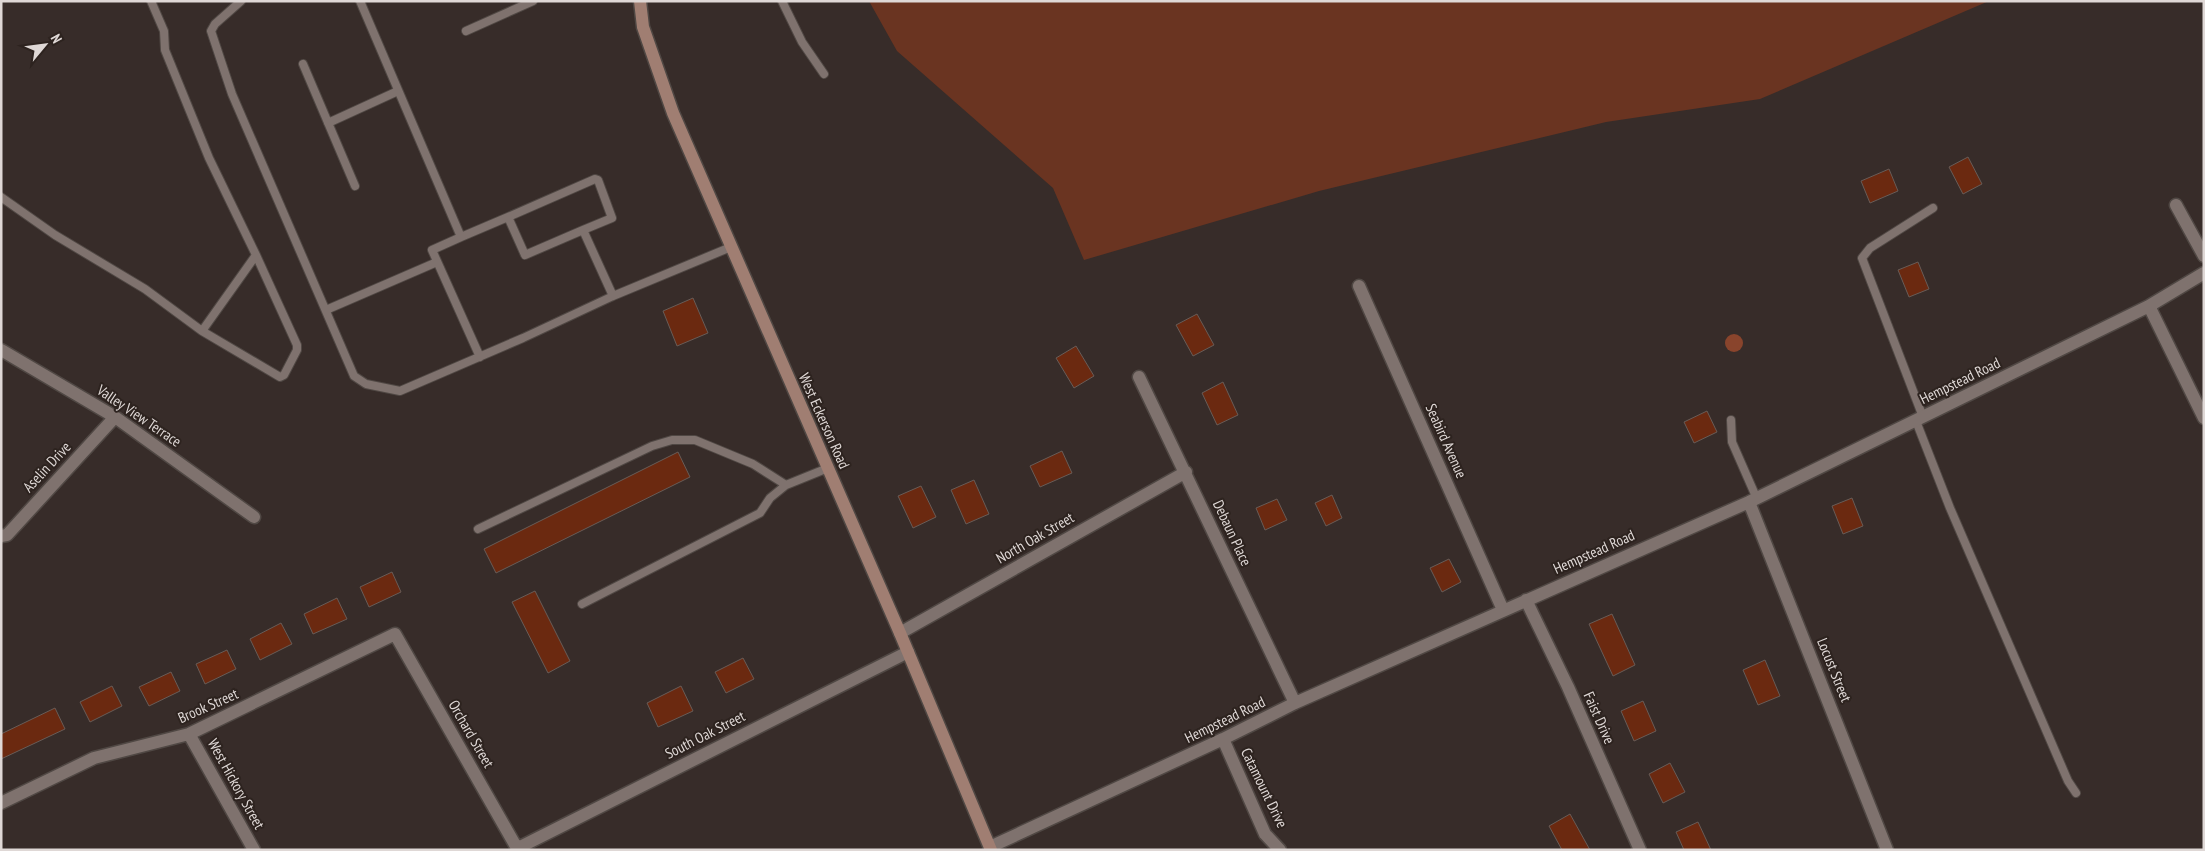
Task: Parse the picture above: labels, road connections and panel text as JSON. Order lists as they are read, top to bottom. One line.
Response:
{"streets":{"street":["Hempstead Road","Valley View Terrace","West Eckerson Road","Seabird Avenue","Aselin Drive","Debaun Place","North Oak Street","Locust Street","Brook Street","Faist Drive","Orchard Street","South Oak Street","West Hickory Street","Catamount Drive"]},"crossings":[["Hempstead Road","West Eckerson Road"],["Hempstead Road","Seabird Avenue"],["Hempstead Road","Debaun Place"],["Hempstead Road","Locust Street"],["Hempstead Road","Faist Drive"],["Hempstead Road","Catamount Drive"],["Valley View Terrace","Aselin Drive"],["West Eckerson Road","North Oak Street"],["West Eckerson Road","South Oak Street"],["Debaun Place","North Oak Street"],["Brook Street","Orchard Street"],["Brook Street","West Hickory Street"],["Orchard Street","South Oak Street"]],"north":"top right"}
